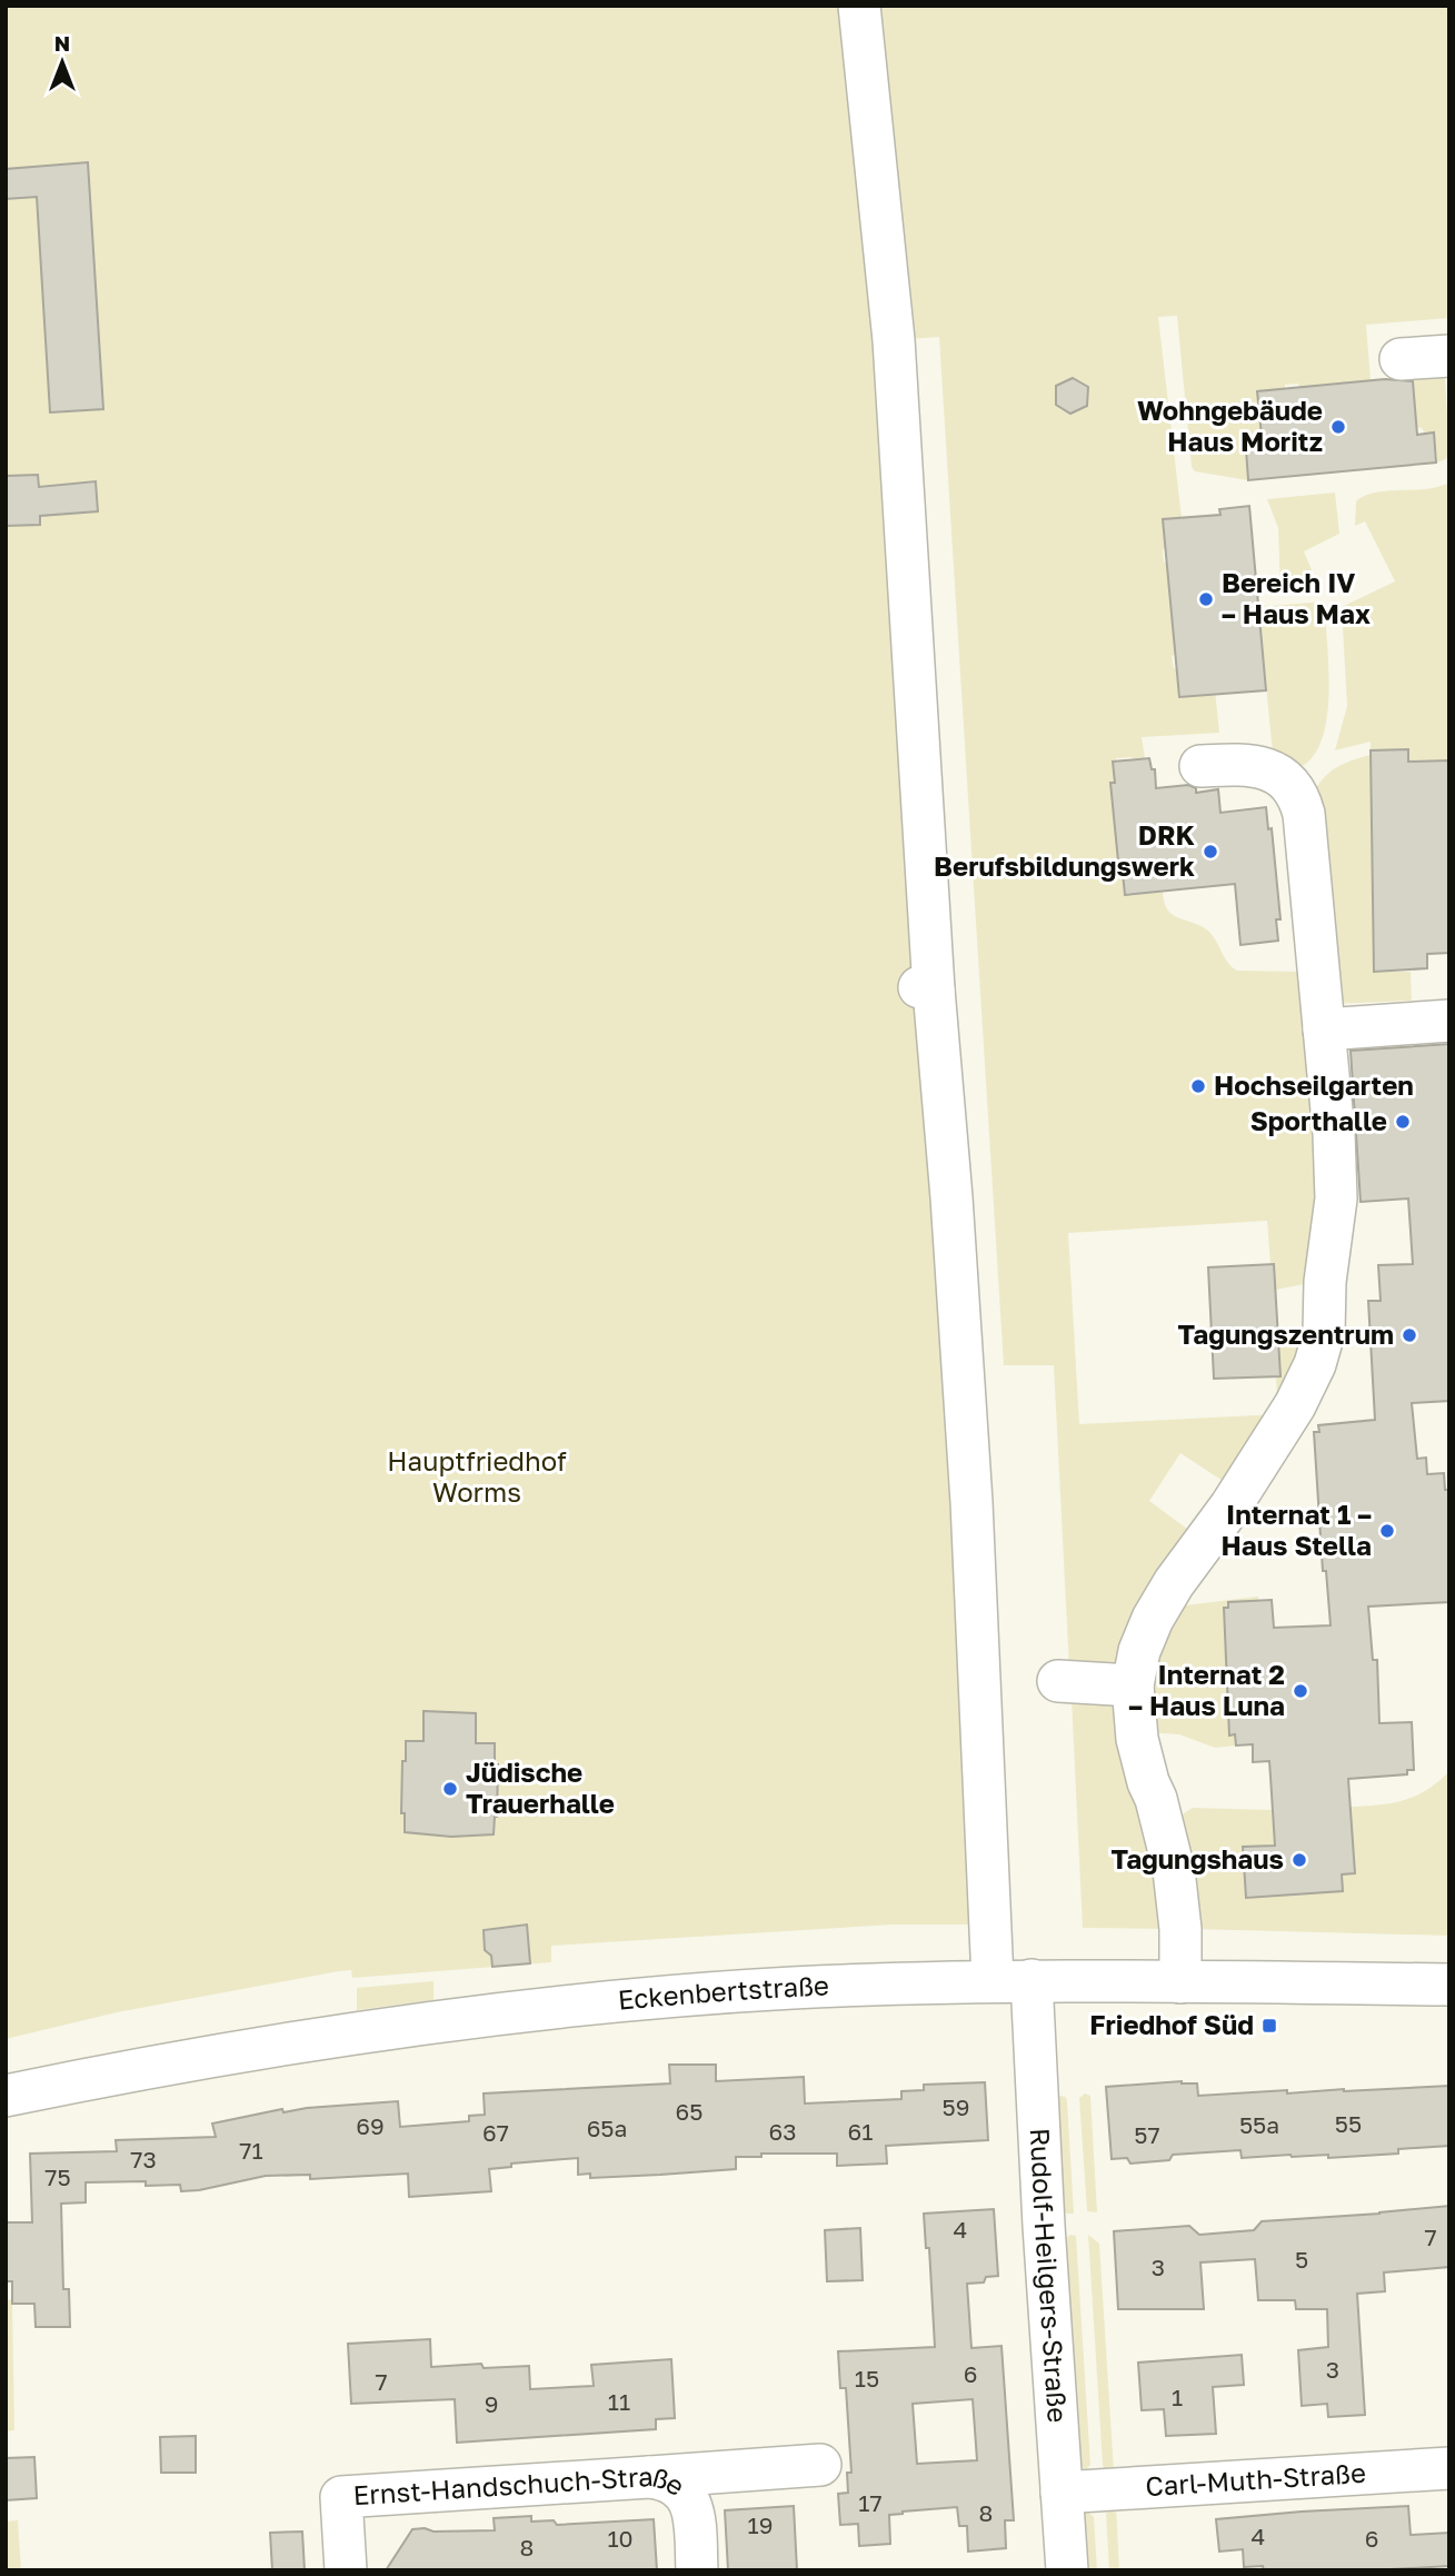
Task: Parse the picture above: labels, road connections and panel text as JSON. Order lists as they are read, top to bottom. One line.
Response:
{"streets":{"street":["Eckenbertstraße","Rudolf-Heilgers-Straße","Carl-Muth-Straße","Ernst-Handschuch-Straße"]},"crossings":[["Eckenbertstraße","Rudolf-Heilgers-Straße"],["Rudolf-Heilgers-Straße","Carl-Muth-Straße"]],"parks":["Hauptfriedhof Worms"],"places":{"other":["Wohngebäude Haus Moritz","Bereich IV – Haus Max","DRK Berufsbildungswerk","Hochseilgarten","Sporthalle","Tagungszentrum","Internat 1 – Haus Stella","Internat 2 – Haus Luna","Jüdische Trauerhalle","Tagungshaus"],"transit":["Friedhof Süd"]},"house_numbers":["59","65","55","55a","69","65a","63","61","67","57","71","73","75","4","7","5","3","3","6","15","7","1","11","9","17","8","19","4","10","6","8"],"north":"top"}
